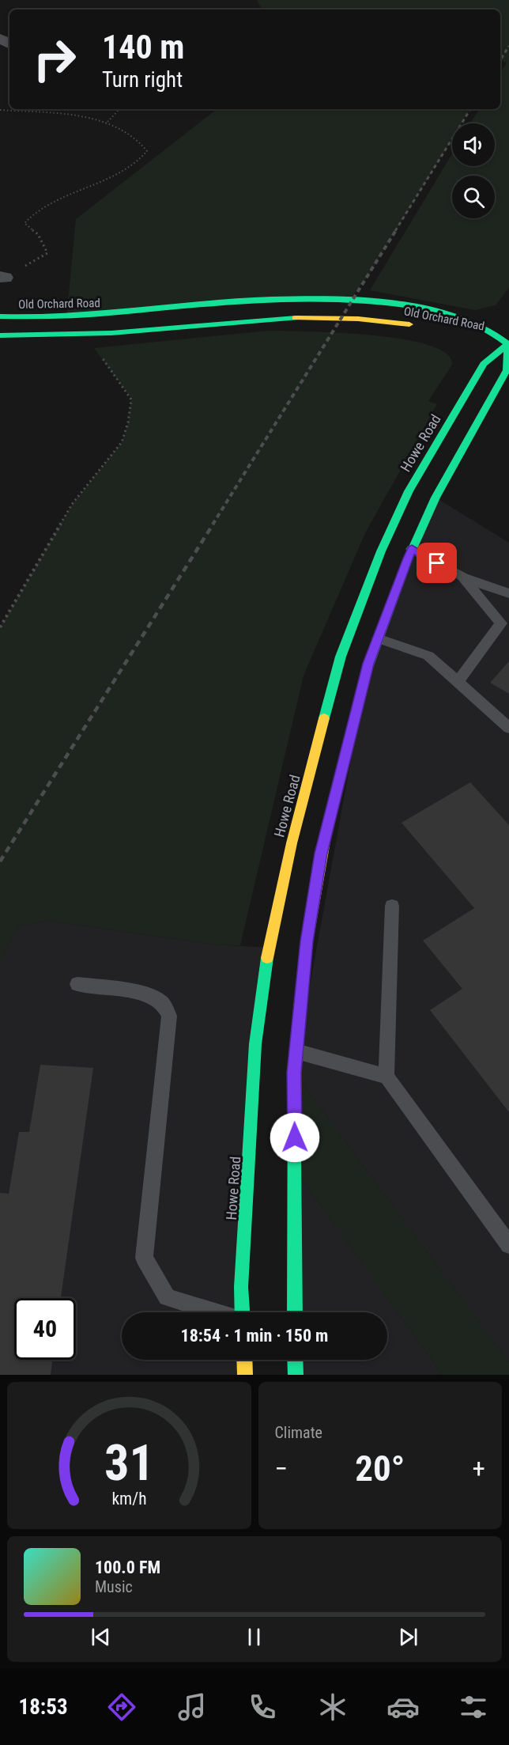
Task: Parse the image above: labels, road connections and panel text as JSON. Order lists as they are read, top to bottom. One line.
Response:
{"streets":{"street":["Old Orchard Road","Howe Road"]},"crossings":[["Old Orchard Road","Howe Road"]],"page":{"turn":["140 m","Turn right"],"limit":"40","trip":"18:54 · 1 min · 150 m","tile":"Climate","heat":["−","20°","+"],"song":["100.0 FM","Music"],"tabs":"18:53","gauge":["31","km/h"]}}
